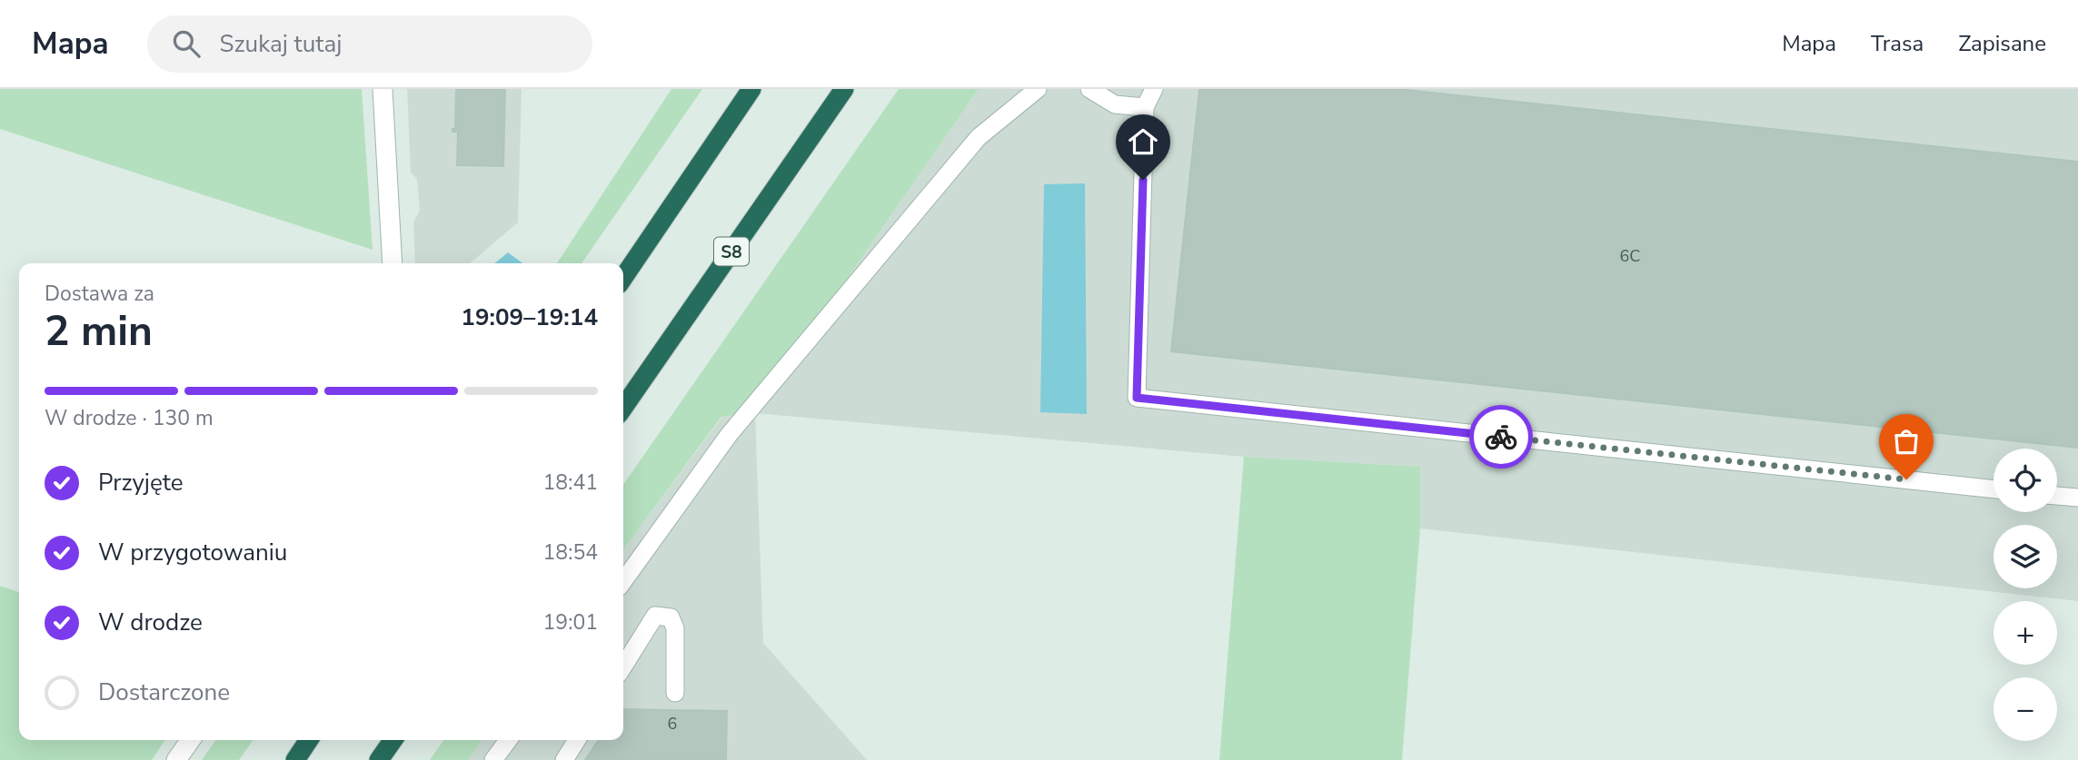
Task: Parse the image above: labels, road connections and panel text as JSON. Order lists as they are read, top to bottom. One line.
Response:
{"streets":{"highway":["S8"]},"house_numbers":["6C","6"],"page":{"header":"Mapa","search":"Szukaj tutaj","nav":["Mapa","Trasa","Zapisane"],"heading":["2 min","Dostawa za","19:09–19:14"],"bar":"W drodze · 130 m","list":[["Przyjęte","18:41"],["W przygotowaniu","18:54"],["W drodze","19:01"],"Dostarczone"],"map_buttons":["+","−"]}}
